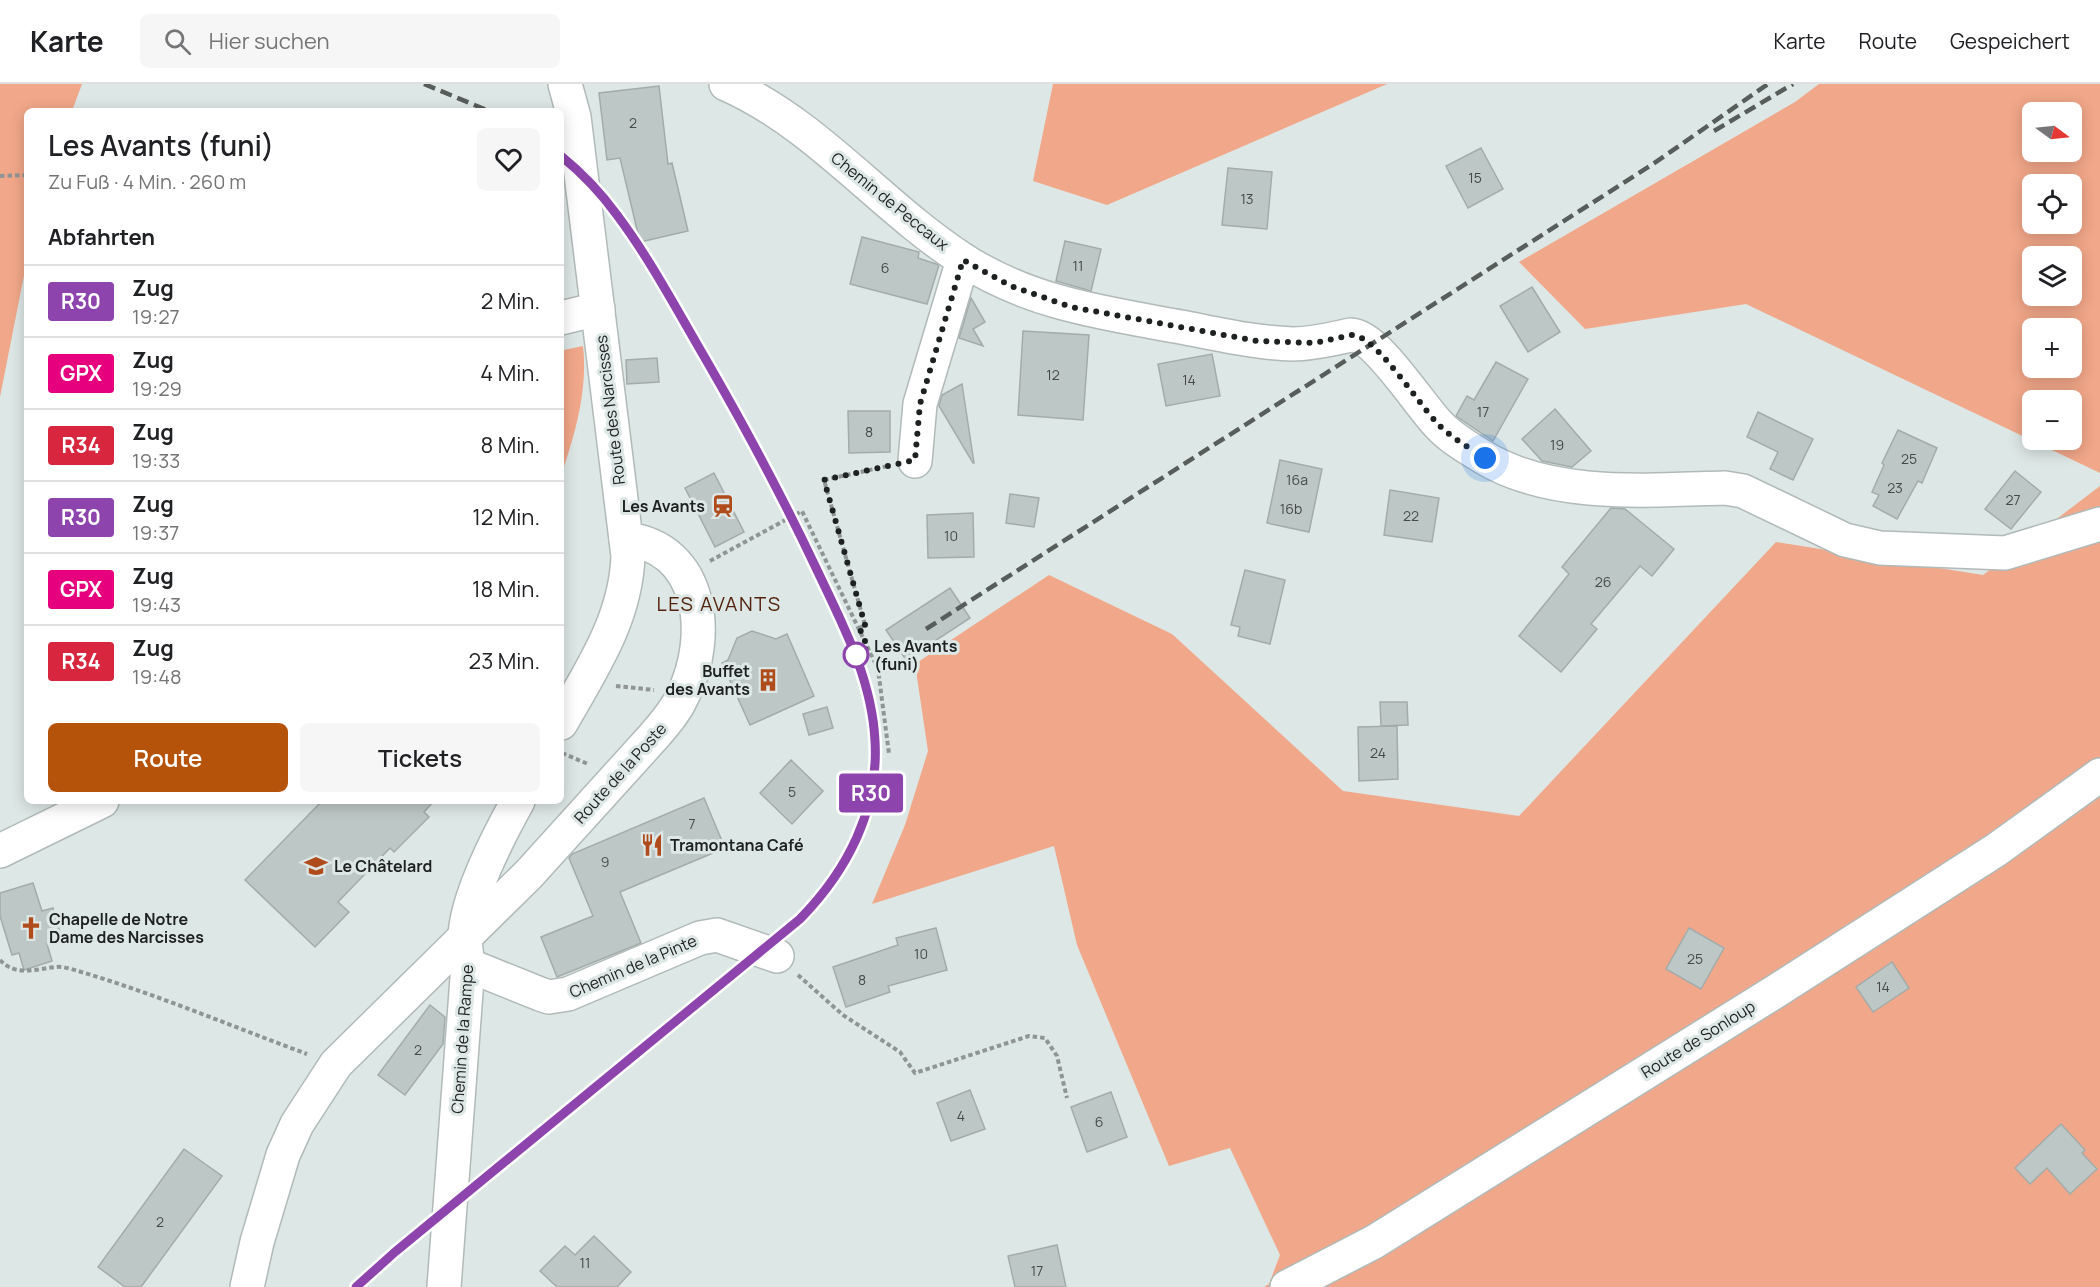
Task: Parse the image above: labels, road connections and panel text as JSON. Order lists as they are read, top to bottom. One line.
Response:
{"streets":{"street":["Chemin de Peccaux","Route des Narcisses","Route de la Poste","Chemin de la Pinte","Chemin de la Rampe","Route de Sonloup"]},"crossings":[["Route des Narcisses","Route de la Poste"],["Route de la Poste","Chemin de la Pinte"],["Route de la Poste","Chemin de la Rampe"],["Chemin de la Pinte","Chemin de la Rampe"]],"districts":["LES AVANTS"],"places":{"station":["Les Avants"],"other":["Les Avants (funi)"],"building":["Buffet des Avants"],"restaurant":["Tramontana Café"],"school or university":["Le Châtelard"],"church":["Chapelle de Notre Dame des Narcisses"]},"house_numbers":["2","15","13","11","6","12","14","17","8","19","25","16a","23","27","16b","22","10","26","24","5","7","9","10","25","8","14","2","4","6","2","11","17"],"north":"right","page":{"header":"Karte","search":"Hier suchen","nav":["Karte","Route","Gespeichert"],"on_map":"R30","map_buttons":["+","−"],"heading":[["Les Avants (funi)","Zu Fuß · 4 Min. · 260 m"],"Abfahrten"],"list":[{"mark":"R30","name":"Zug","note":"19:27","value":"2 Min."},{"mark":"GPX","name":"Zug","note":"19:29","value":"4 Min."},{"mark":"R34","name":"Zug","note":"19:33","value":"8 Min."},{"mark":"R30","name":"Zug","note":"19:37","value":"12 Min."},{"mark":"GPX","name":"Zug","note":"19:43","value":"18 Min."},{"mark":"R34","name":"Zug","note":"19:48","value":"23 Min."}],"buttons":["Route","Tickets"]}}
